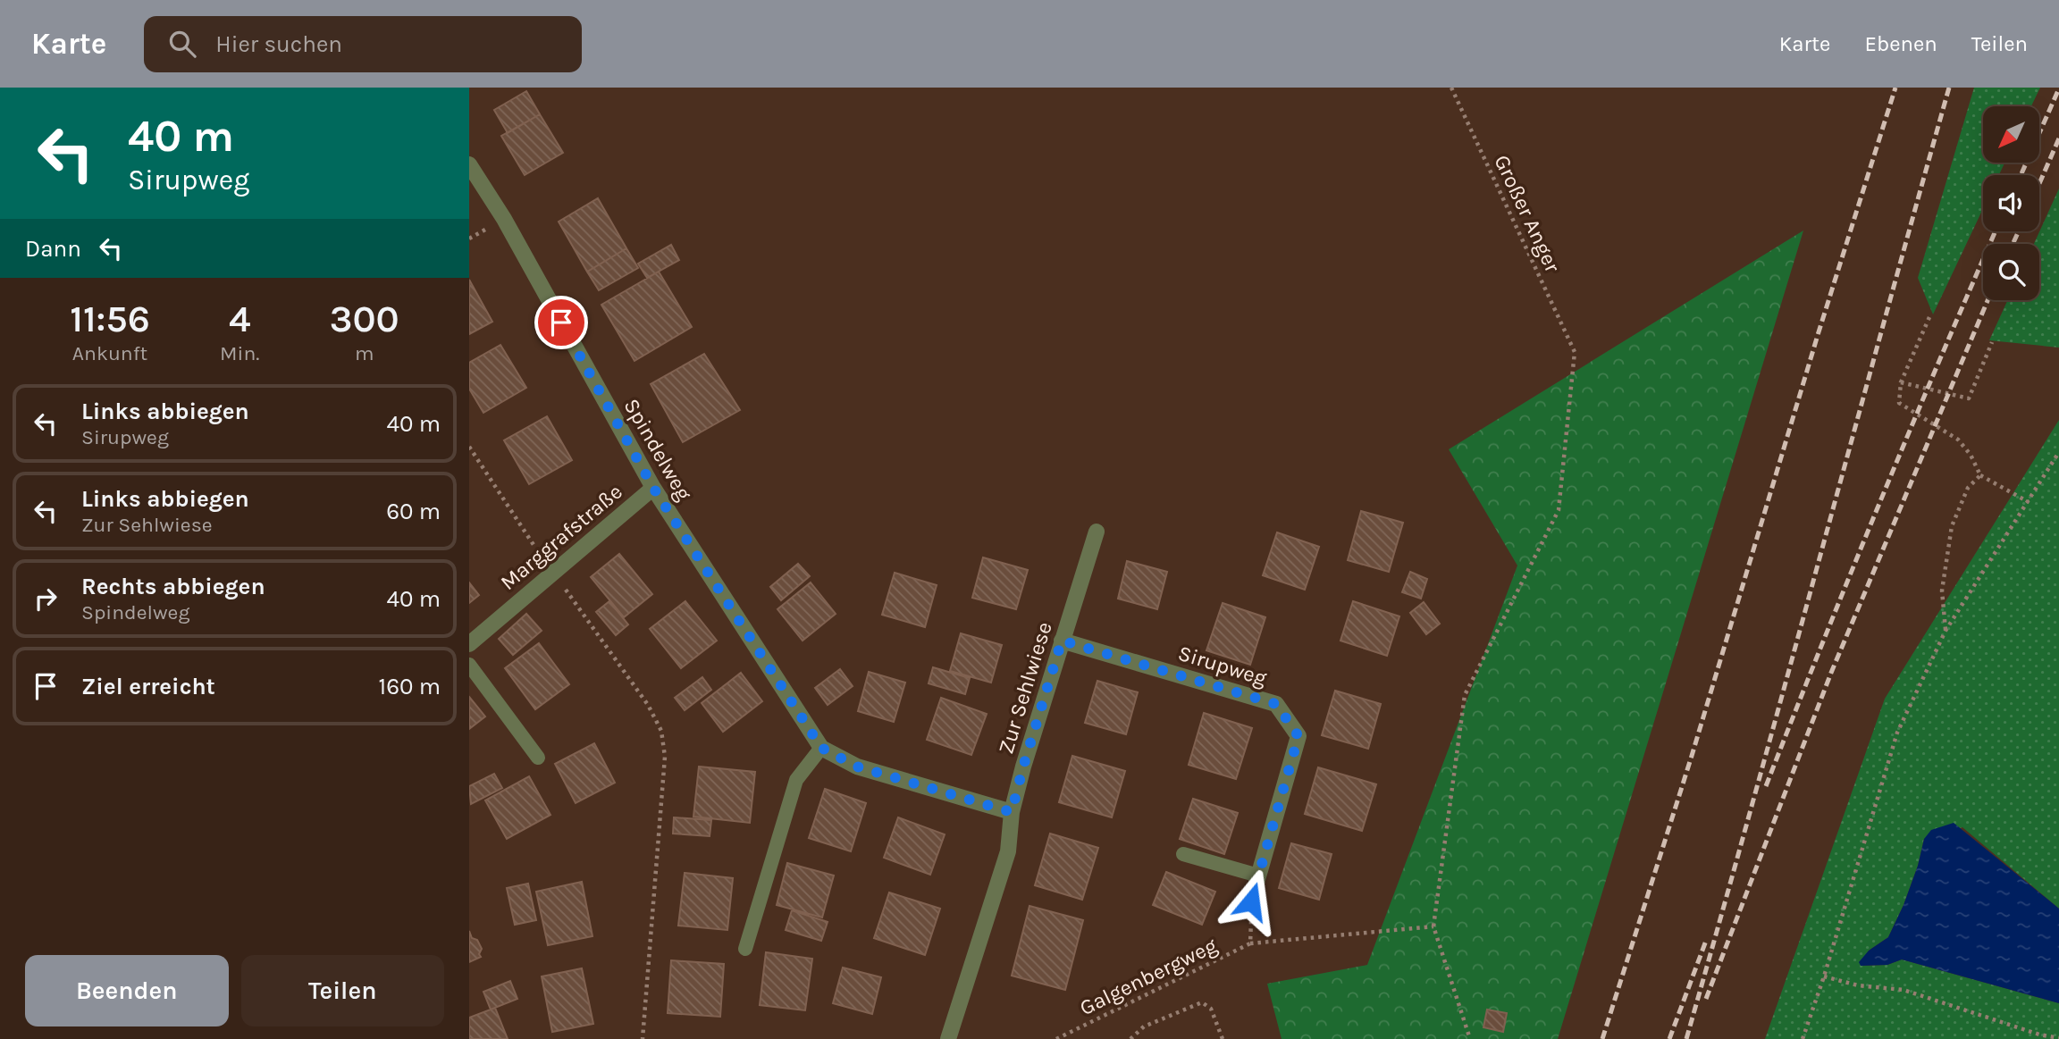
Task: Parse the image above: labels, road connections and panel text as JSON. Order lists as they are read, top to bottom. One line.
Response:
{"streets":{"street":["Spindelweg","Marggrafstraße","Sirupweg","Zur Sehlwiese"],"path":["Großer Anger","Galgenbergweg"]},"crossings":[["Spindelweg","Marggrafstraße"],["Spindelweg","Zur Sehlwiese"],["Sirupweg","Zur Sehlwiese"],["Sirupweg","Galgenbergweg"]],"north":"bottom left","page":{"header":"Karte","search":"Hier suchen","nav":["Karte","Ebenen","Teilen"],"turn":["40 m","Sirupweg"],"then":"Dann","eta":["11:56","Ankunft","4","Min.","300","m"],"list":[{"name":"Links abbiegen","note":"Sirupweg","value":"40 m"},{"name":"Links abbiegen","note":"Zur Sehlwiese","value":"60 m"},{"name":"Rechts abbiegen","note":"Spindelweg","value":"40 m"},{"name":"Ziel erreicht","value":"160 m"}],"buttons":["Beenden","Teilen"]}}
